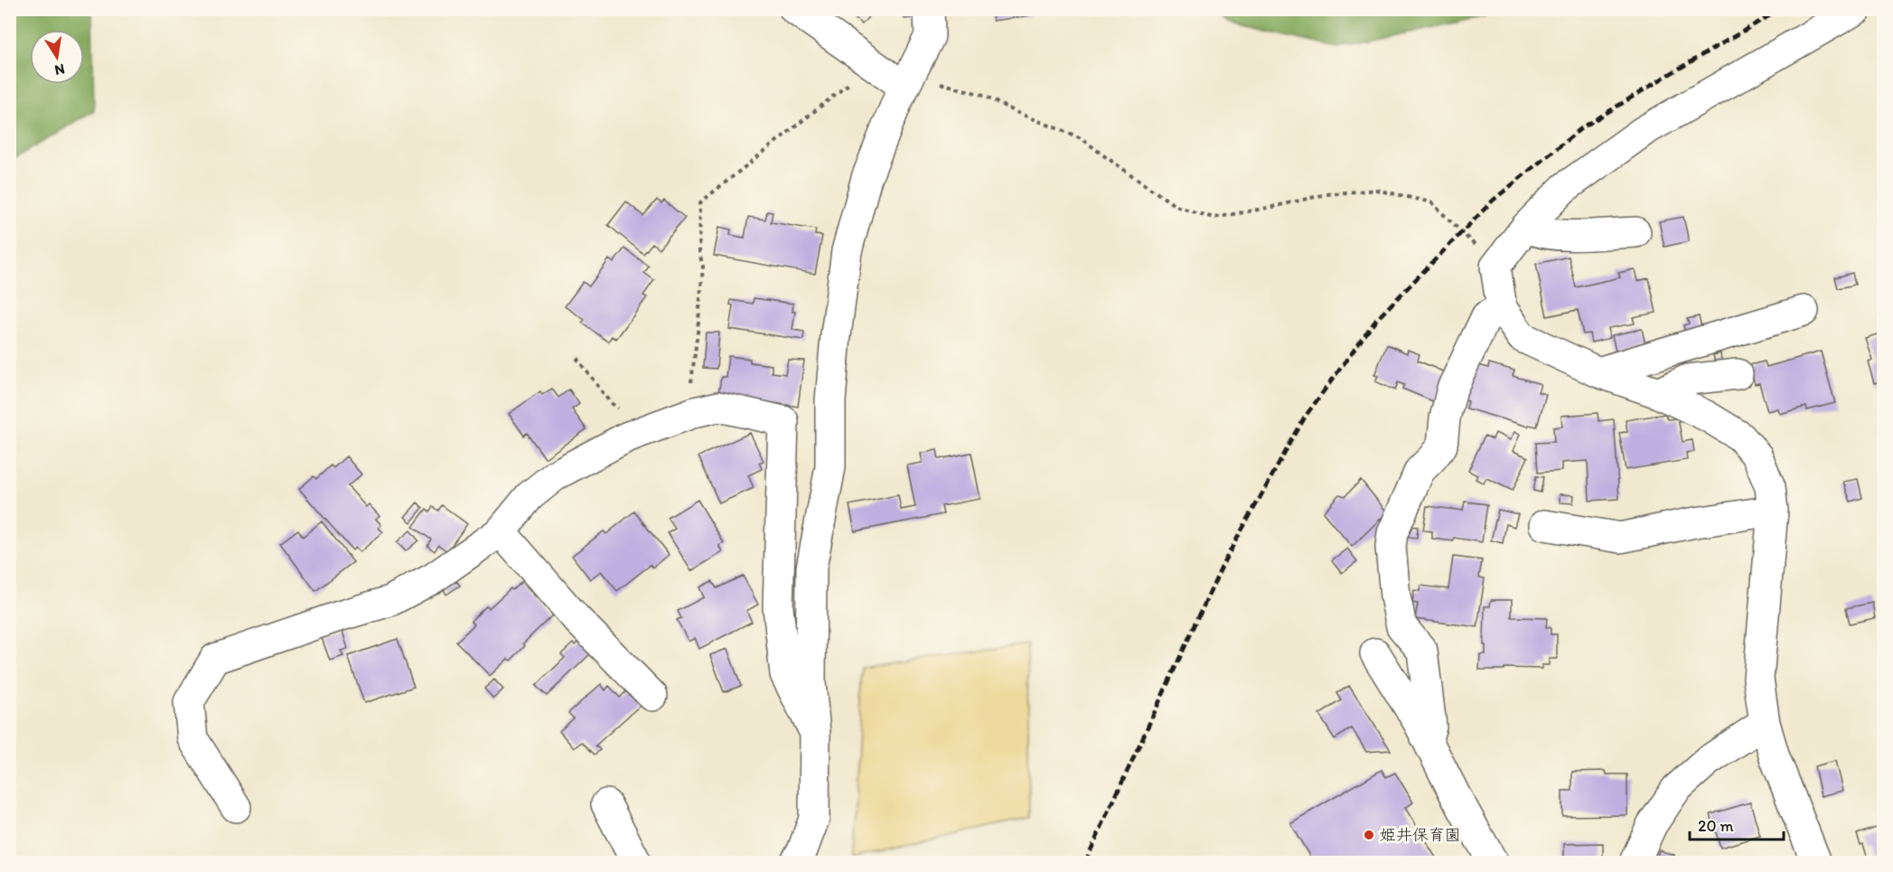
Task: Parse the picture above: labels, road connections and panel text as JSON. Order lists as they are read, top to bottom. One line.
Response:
{"places":["姫井保育園"],"scale_bar":"20 m","north":"bottom"}
